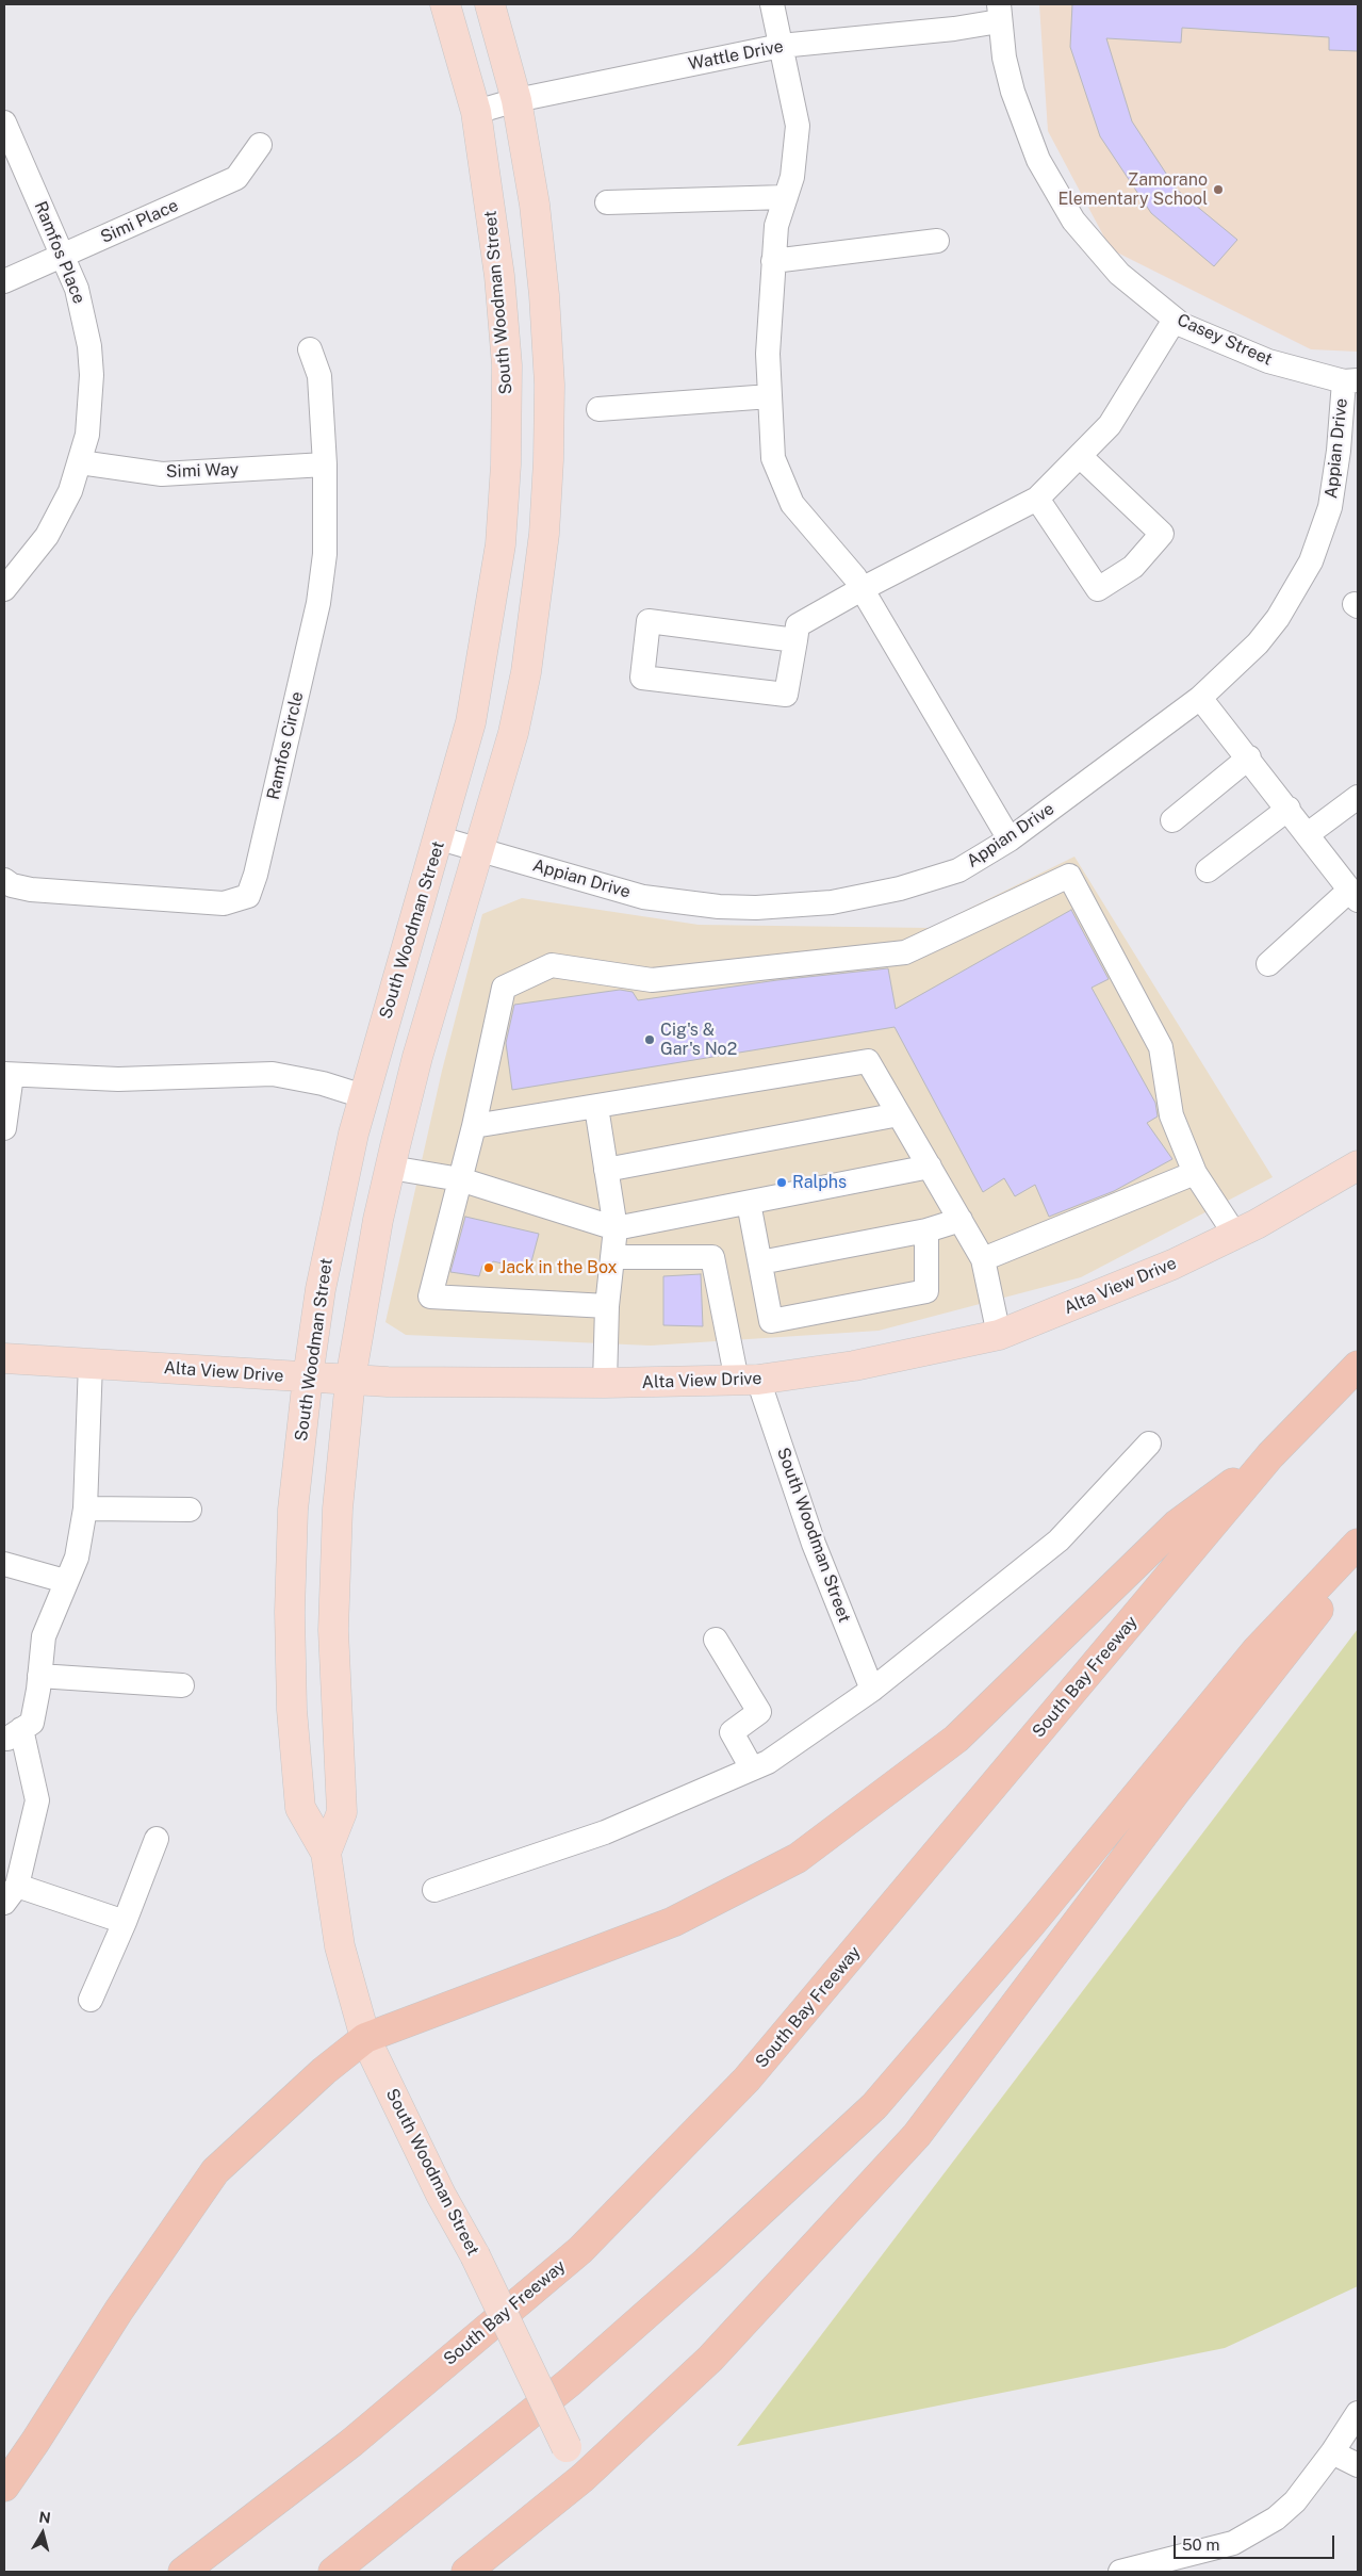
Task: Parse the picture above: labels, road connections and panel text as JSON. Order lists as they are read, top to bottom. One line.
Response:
{"streets":{"highway":["South Bay Freeway"],"main road":["South Woodman Street","Alta View Drive"],"street":["Wattle Drive","Simi Place","Ramfos Place","Casey Street","Appian Drive","Simi Way","Ramfos Circle"]},"crossings":[["Wattle Drive","South Woodman Street"],["Wattle Drive","Casey Street"],["Simi Place","Ramfos Place"],["Ramfos Place","Simi Way"],["South Woodman Street","Appian Drive"],["South Woodman Street","Alta View Drive"],["Casey Street","Appian Drive"],["Simi Way","Ramfos Circle"]],"places":["Zamorano Elementary School","Cig's & Gar's No2","Ralphs","Jack in the Box"],"scale_bar":"50 m","north":"top"}
